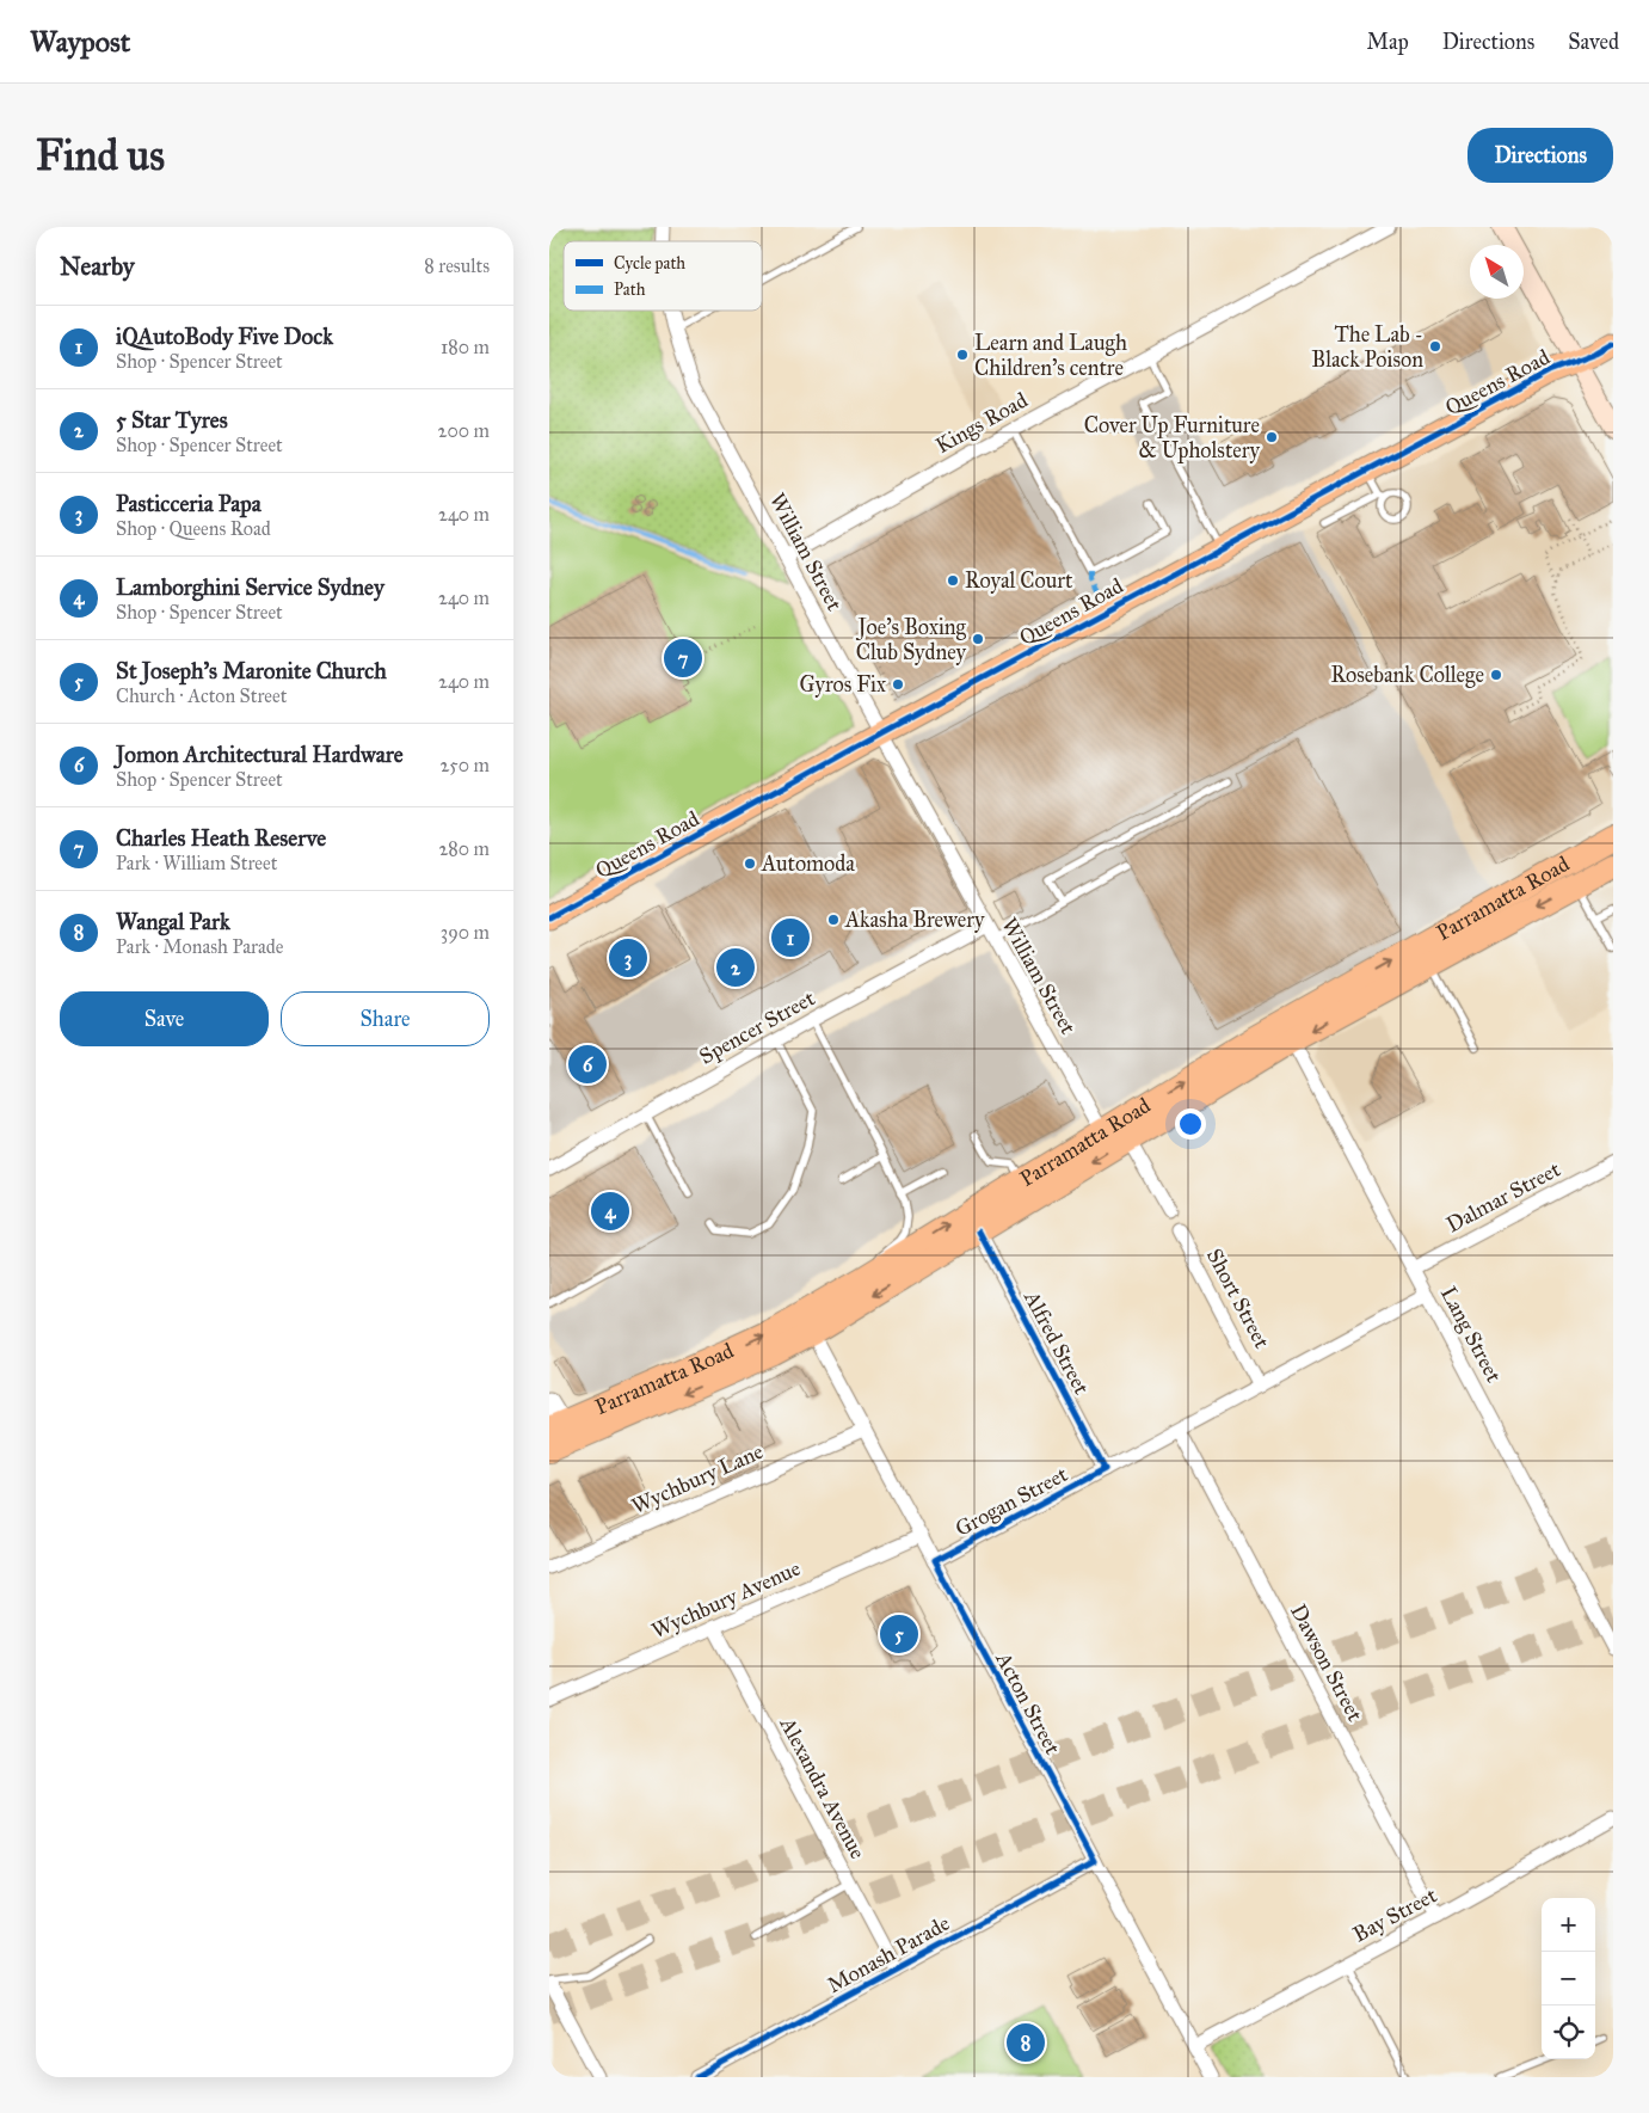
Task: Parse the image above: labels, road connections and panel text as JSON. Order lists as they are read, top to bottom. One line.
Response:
{"streets":{"highway":["Parramatta Road"],"main road":["Queens Road"],"street":["Kings Road","William Street","Spencer Street","Dalmar Street","Short Street","Lang Street","Alfred Street","Wychbury Lane","Grogan Street","Wychbury Avenue","Dawson Street","Acton Street","Alexandra Avenue","Bay Street","Monash Parade"]},"crossings":[["Queens Road","William Street"],["Kings Road","William Street"],["William Street","Parramatta Road"],["William Street","Spencer Street"],["Parramatta Road","Lang Street"],["Parramatta Road","Alfred Street"],["Parramatta Road","Acton Street"],["Dalmar Street","Lang Street"],["Short Street","Grogan Street"],["Lang Street","Grogan Street"],["Alfred Street","Grogan Street"],["Wychbury Lane","Acton Street"],["Grogan Street","Dawson Street"],["Grogan Street","Acton Street"],["Wychbury Avenue","Acton Street"],["Wychbury Avenue","Alexandra Avenue"],["Dawson Street","Bay Street"],["Acton Street","Bay Street"],["Acton Street","Monash Parade"],["Alexandra Avenue","Monash Parade"]],"places":["The Lab - Black Poison","Learn and Laugh Children's centre","Cover Up Furniture & Upholstery","Royal Court","Joe's Boxing Club Sydney","Rosebank College","Gyros Fix","Automoda","Akasha Brewery"],"legend":["Cycle path","Path"],"north":"top left","page":{"header":"Waypost","nav":["Map","Directions","Saved"],"buttons":["Directions",["Save","Share"]],"title":"Find us","heading":["Nearby","8 results"],"list":[{"mark":"1","name":"iQAutoBody Five Dock","note":"Shop · Spencer Street","value":"180 m"},{"mark":"2","name":"5 Star Tyres","note":"Shop · Spencer Street","value":"200 m"},{"mark":"3","name":"Pasticceria Papa","note":"Shop · Queens Road","value":"240 m"},{"mark":"4","name":"Lamborghini Service Sydney","note":"Shop · Spencer Street","value":"240 m"},{"mark":"5","name":"St Joseph's Maronite Church","note":"Church · Acton Street","value":"240 m"},{"mark":"6","name":"Jomon Architectural Hardware","note":"Shop · Spencer Street","value":"250 m"},{"mark":"7","name":"Charles Heath Reserve","note":"Park · William Street","value":"280 m"},{"mark":"8","name":"Wangal Park","note":"Park · Monash Parade","value":"390 m"}],"pins":["7","1","3","2","6","4","5","8"],"map_buttons":["+","−"]}}
